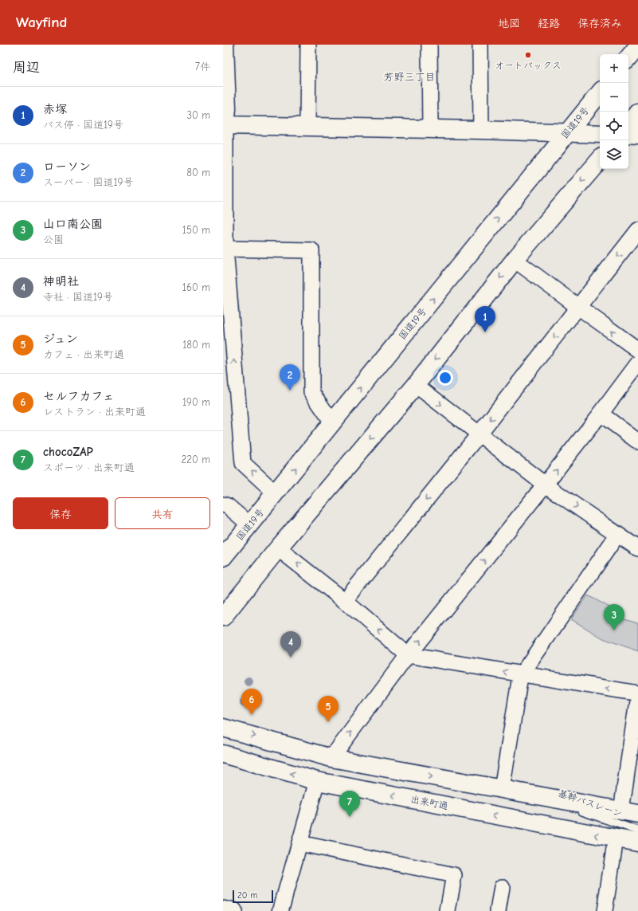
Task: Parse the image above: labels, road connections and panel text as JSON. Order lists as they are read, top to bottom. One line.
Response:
{"streets":{"main road":["国道19号","出来町通"],"lane":["基幹バスレーン"]},"districts":["芳野三丁目"],"places":["オートバックス"],"scale_bar":"20 m","page":{"header":"Wayfind","nav":["地図","経路","保存済み"],"heading":["周辺","7件"],"map_buttons":["+","−"],"list":[{"mark":"1","name":"赤塚","note":"バス停 · 国道19号","value":"30 m"},{"mark":"2","name":"ローソン","note":"スーパー · 国道19号","value":"80 m"},{"mark":"3","name":"山口南公園","note":"公園","value":"150 m"},{"mark":"4","name":"神明社","note":"寺社 · 国道19号","value":"160 m"},{"mark":"5","name":"ジュン","note":"カフェ · 出来町通","value":"180 m"},{"mark":"6","name":"セルフカフェ","note":"レストラン · 出来町通","value":"190 m"},{"mark":"7","name":"chocoZAP","note":"スポーツ · 出来町通","value":"220 m"}],"pins":["1","2","3","4","6","5","7"],"buttons":["保存","共有"],"scale":"20 m"}}
